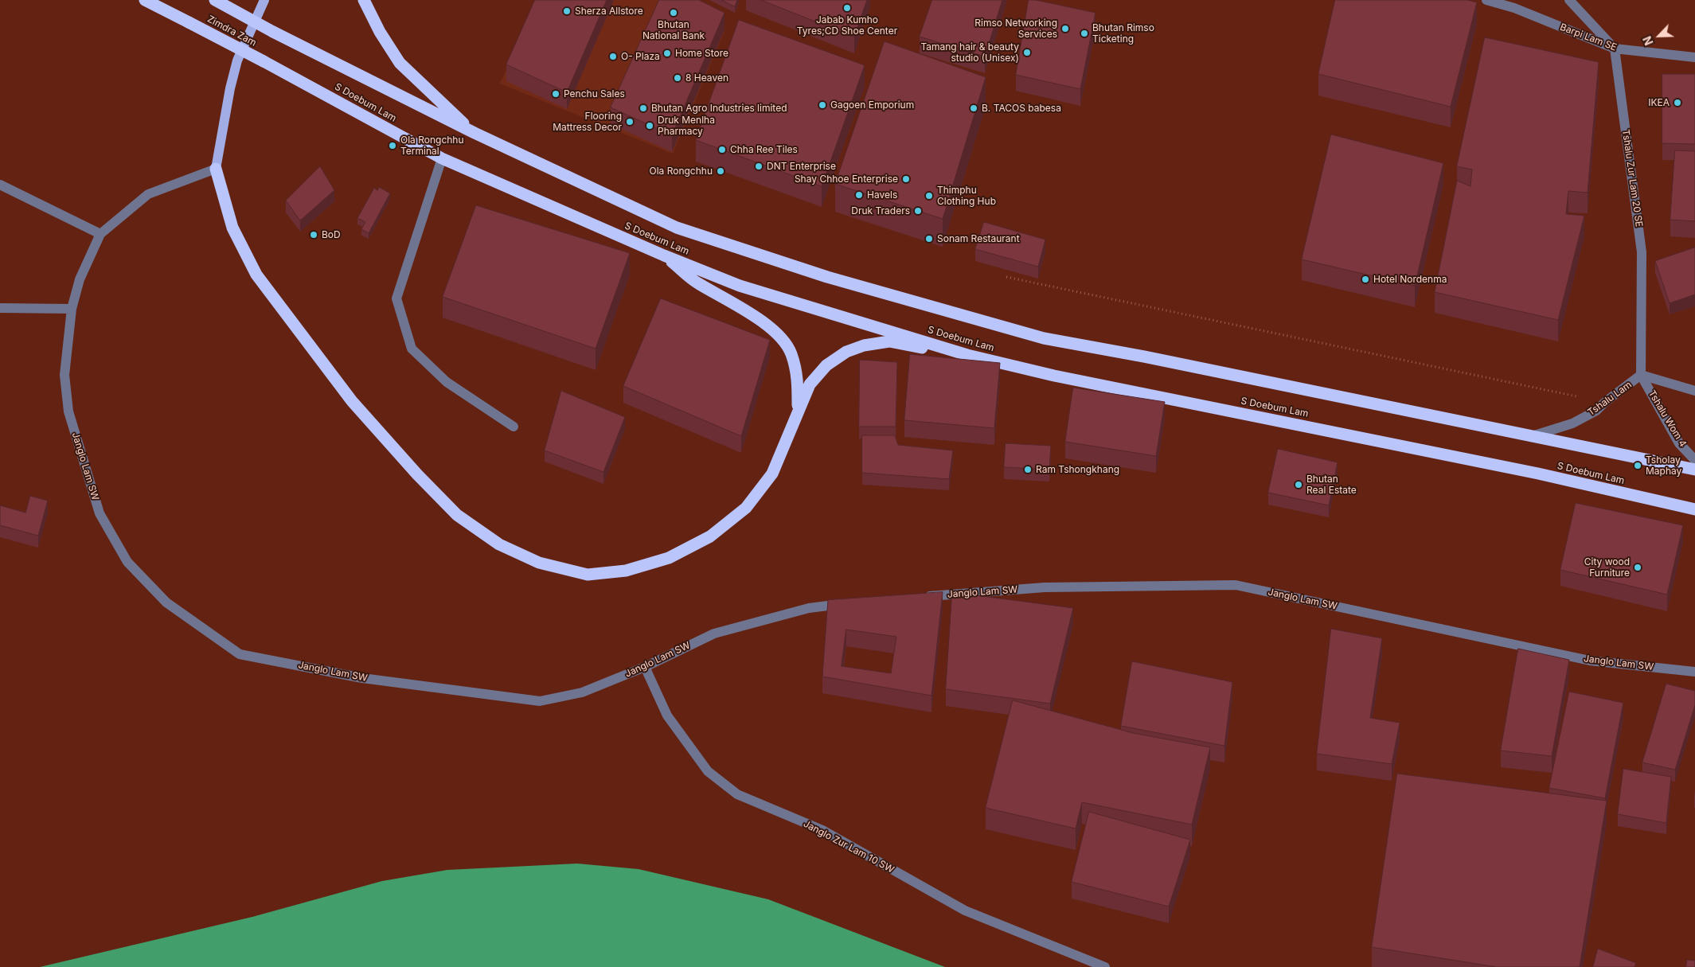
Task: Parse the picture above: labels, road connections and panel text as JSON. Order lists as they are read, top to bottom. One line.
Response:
{"streets":{"highway":["Zimdra Zam","S Doebum Lam"],"street":["Barpi Lam SE","Tshalu Zur Lam 20 SE","Tshalu Lam","Tshalu Wom 4","Janglo Lam SW","Janglo Zur Lam 10 SW"]},"crossings":[["Zimdra Zam","S Doebum Lam"],["Barpi Lam SE","Tshalu Zur Lam 20 SE"],["S Doebum Lam","Tshalu Lam"],["Tshalu Zur Lam 20 SE","Tshalu Lam"],["Tshalu Zur Lam 20 SE","Tshalu Wom 4"],["Tshalu Lam","Tshalu Wom 4"],["Janglo Lam SW","Janglo Zur Lam 10 SW"]],"places":["Jabab Kumho Tyres;CD Shoe Center","Sherza Allstore","Bhutan National Bank","Rimso Networking Services","Bhutan Rimso Ticketing","Tamang hair & beauty studio (Unisex)","Home Store","O- Plaza","8 Heaven","Penchu Sales","IKEA","Gagoen Emporium","Bhutan Agro Industries limited","B. TACOS babesa","Flooring Mattress Decor","Druk Menlha Pharmacy","Ola Rongchhu Terminal","Chha Ree Tiles","DNT Enterprise","Ola Rongchhu","Shay Chhoe Enterprise","Havels","Thimphu Clothing Hub","Druk Traders","BoD","Sonam Restaurant","Hotel Nordenma","Tsholay Maphay","Ram Tshongkhang","Bhutan Real Estate","City wood Furniture"],"north":"bottom left"}
